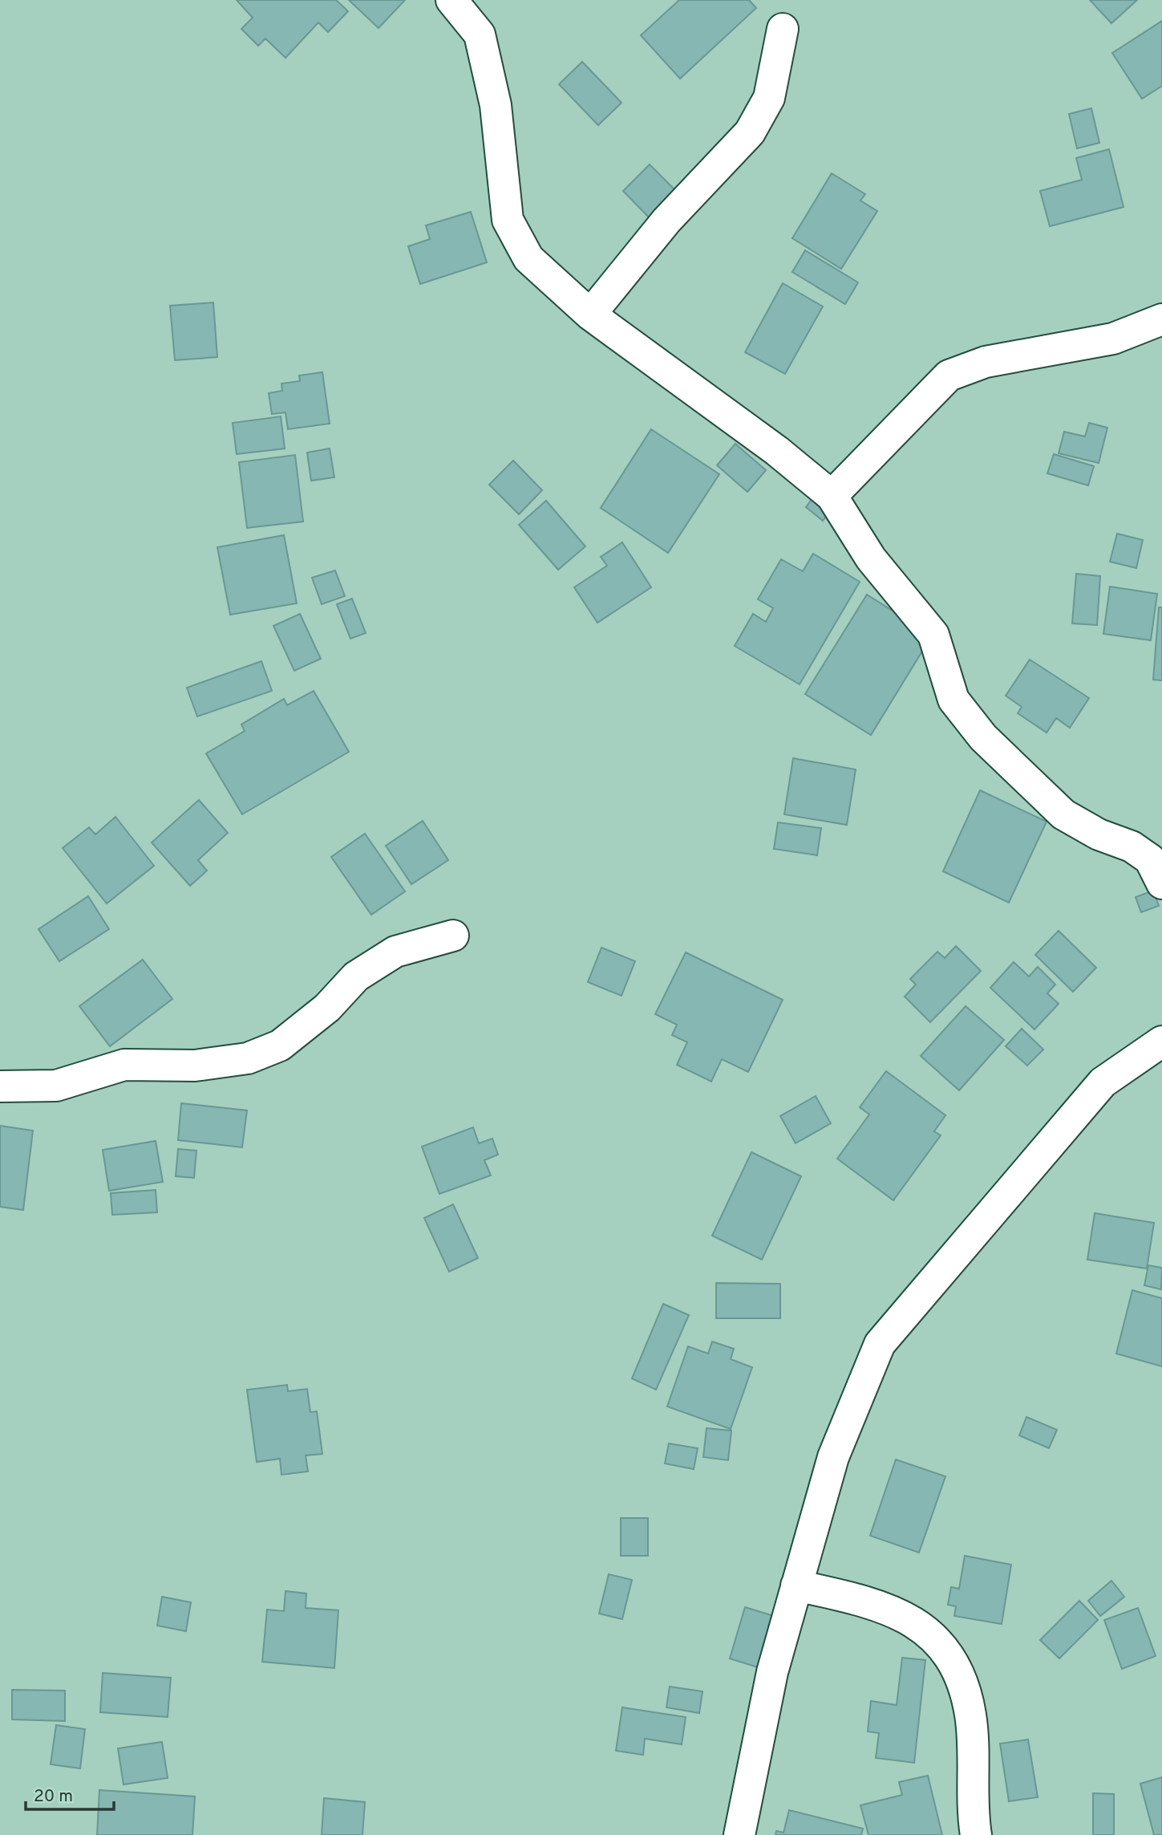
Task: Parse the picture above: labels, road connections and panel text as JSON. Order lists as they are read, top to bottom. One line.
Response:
{"scale_bar":"20 m"}
